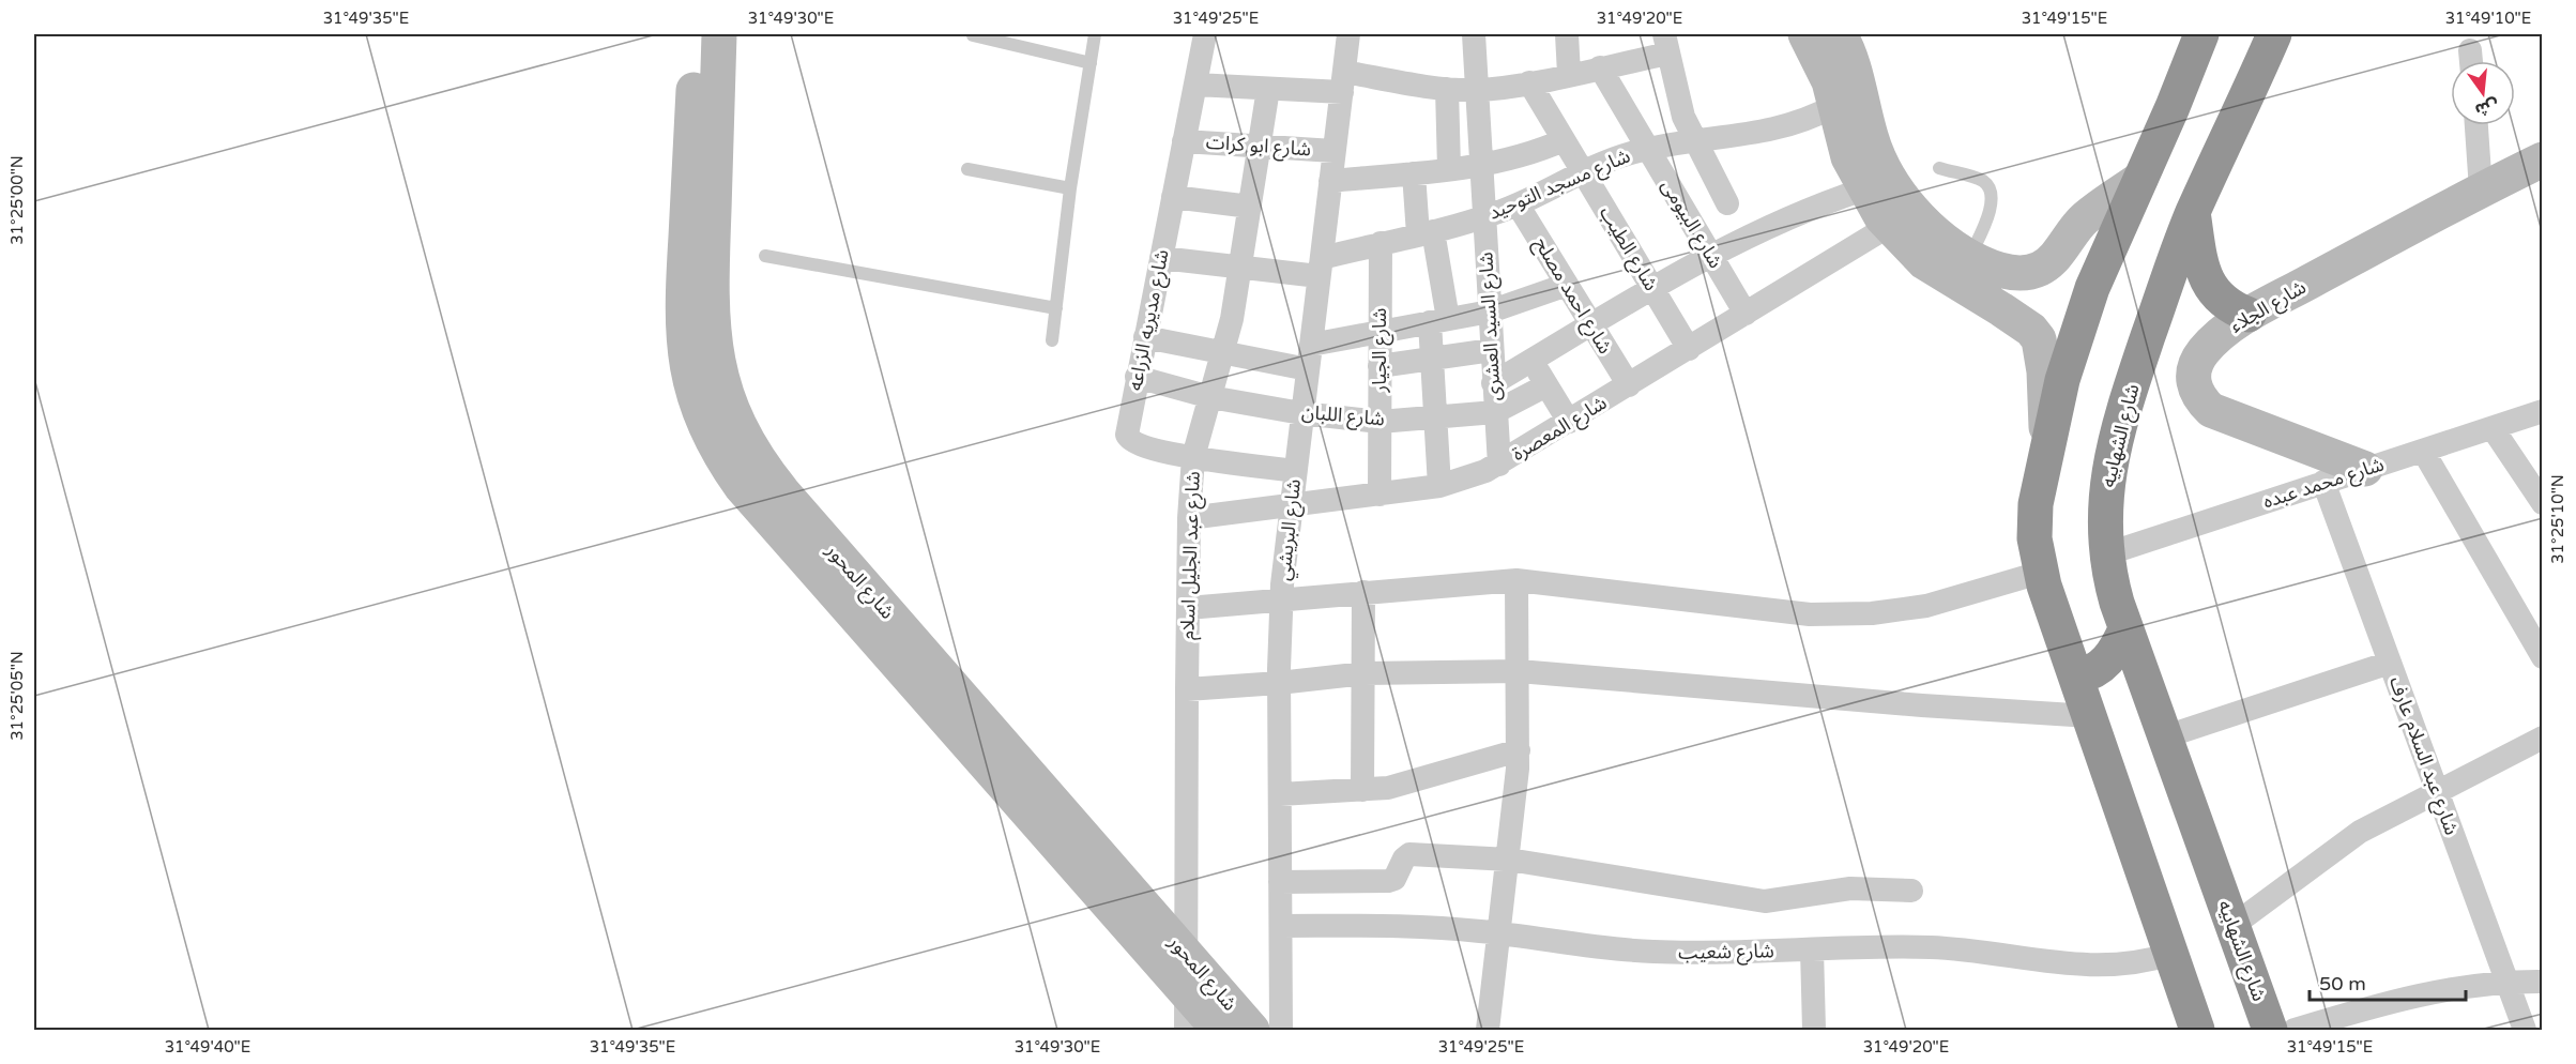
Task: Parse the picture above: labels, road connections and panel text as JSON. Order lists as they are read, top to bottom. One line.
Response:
{"streets":{"highway":["شارع الشهابيه"],"main road":["شارع الجلاء","شارع المحور"],"street":["شارع ابو كرات","شارع مسجد التوحيد","شارع البيومى","شارع الطيب","شارع احمد مصلح","شارع مديريه الزراعه","شارع السيد العشرى","شارع الجيار","شارع اللبان","شارع المعصرة","شارع محمد عبده","شارع البريشي","شارع عبد الجليل اسلام","شارع عبد السلام عارف","شارع شعيب"]},"crossings":[["شارع ابو كرات","شارع مديريه الزراعه"],["شارع ابو كرات","شارع البريشي"],["شارع ابو كرات","شارع عبد الجليل اسلام"],["شارع مسجد التوحيد","شارع البيومى"],["شارع مسجد التوحيد","شارع الطيب"],["شارع مسجد التوحيد","شارع احمد مصلح"],["شارع مسجد التوحيد","شارع السيد العشرى"],["شارع مسجد التوحيد","شارع الجيار"],["شارع مسجد التوحيد","شارع البريشي"],["شارع البيومى","شارع المعصرة"],["شارع الطيب","شارع المعصرة"],["شارع احمد مصلح","شارع المعصرة"],["شارع الجلاء","شارع محمد عبده"],["شارع مديريه الزراعه","شارع اللبان"],["شارع مديريه الزراعه","شارع البريشي"],["شارع مديريه الزراعه","شارع عبد الجليل اسلام"],["شارع السيد العشرى","شارع اللبان"],["شارع السيد العشرى","شارع المعصرة"],["شارع الجيار","شارع اللبان"],["شارع الجيار","شارع المعصرة"],["شارع اللبان","شارع البريشي"],["شارع اللبان","شارع عبد الجليل اسلام"],["شارع المعصرة","شارع البريشي"],["شارع المعصرة","شارع عبد الجليل اسلام"],["شارع الشهابيه","شارع محمد عبده"],["شارع محمد عبده","شارع عبد السلام عارف"],["شارع البريشي","شارع شعيب"],["شارع عبد الجليل اسلام","شارع المحور"]],"scale_bar":"50 m","north":"bottom","coordinates":["31°49'35\"E","31°49'30\"E","31°49'25\"E","31°49'20\"E","31°49'15\"E","31°49'10\"E","31°25'00\"N","31°25'10\"N","31°25'05\"N","31°49'40\"E"]}
